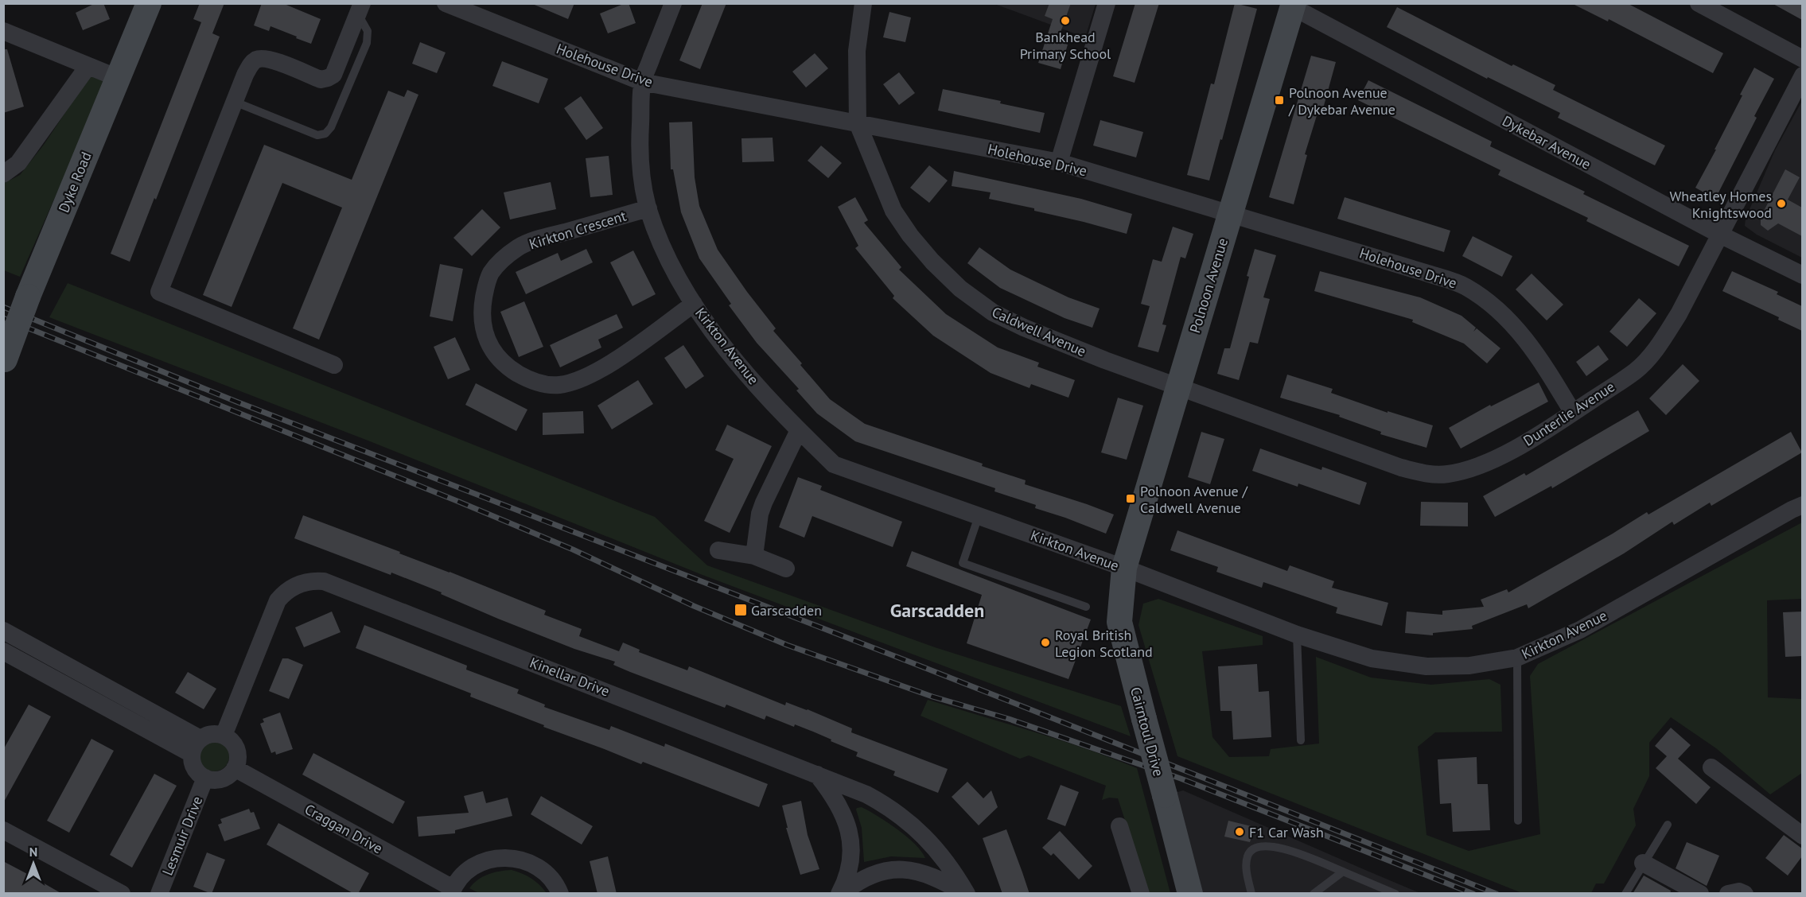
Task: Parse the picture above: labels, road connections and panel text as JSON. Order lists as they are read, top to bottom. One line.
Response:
{"streets":{"street":["Holehouse Drive","Dykebar Avenue","Dyke Road","Kirkton Crescent","Polnoon Avenue","Caldwell Avenue","Kirkton Avenue","Dunterlie Avenue","Kinellar Drive","Cairntoul Drive","Craggan Drive","Lesmuir Drive"]},"crossings":[["Holehouse Drive","Polnoon Avenue"],["Holehouse Drive","Caldwell Avenue"],["Holehouse Drive","Kirkton Avenue"],["Holehouse Drive","Dunterlie Avenue"],["Dykebar Avenue","Polnoon Avenue"],["Dykebar Avenue","Dunterlie Avenue"],["Kirkton Crescent","Kirkton Avenue"],["Polnoon Avenue","Caldwell Avenue"],["Polnoon Avenue","Kirkton Avenue"],["Polnoon Avenue","Dunterlie Avenue"],["Polnoon Avenue","Cairntoul Drive"],["Caldwell Avenue","Dunterlie Avenue"],["Kirkton Avenue","Cairntoul Drive"],["Kinellar Drive","Craggan Drive"],["Kinellar Drive","Lesmuir Drive"],["Craggan Drive","Lesmuir Drive"]],"districts":["Garscadden"],"places":{"other":["Bankhead Primary School","Wheatley Homes Knightswood","Royal British Legion Scotland","F1 Car Wash"],"transit":["Polnoon Avenue / Dykebar Avenue","Polnoon Avenue / Caldwell Avenue","Garscadden"]},"north":"top"}
